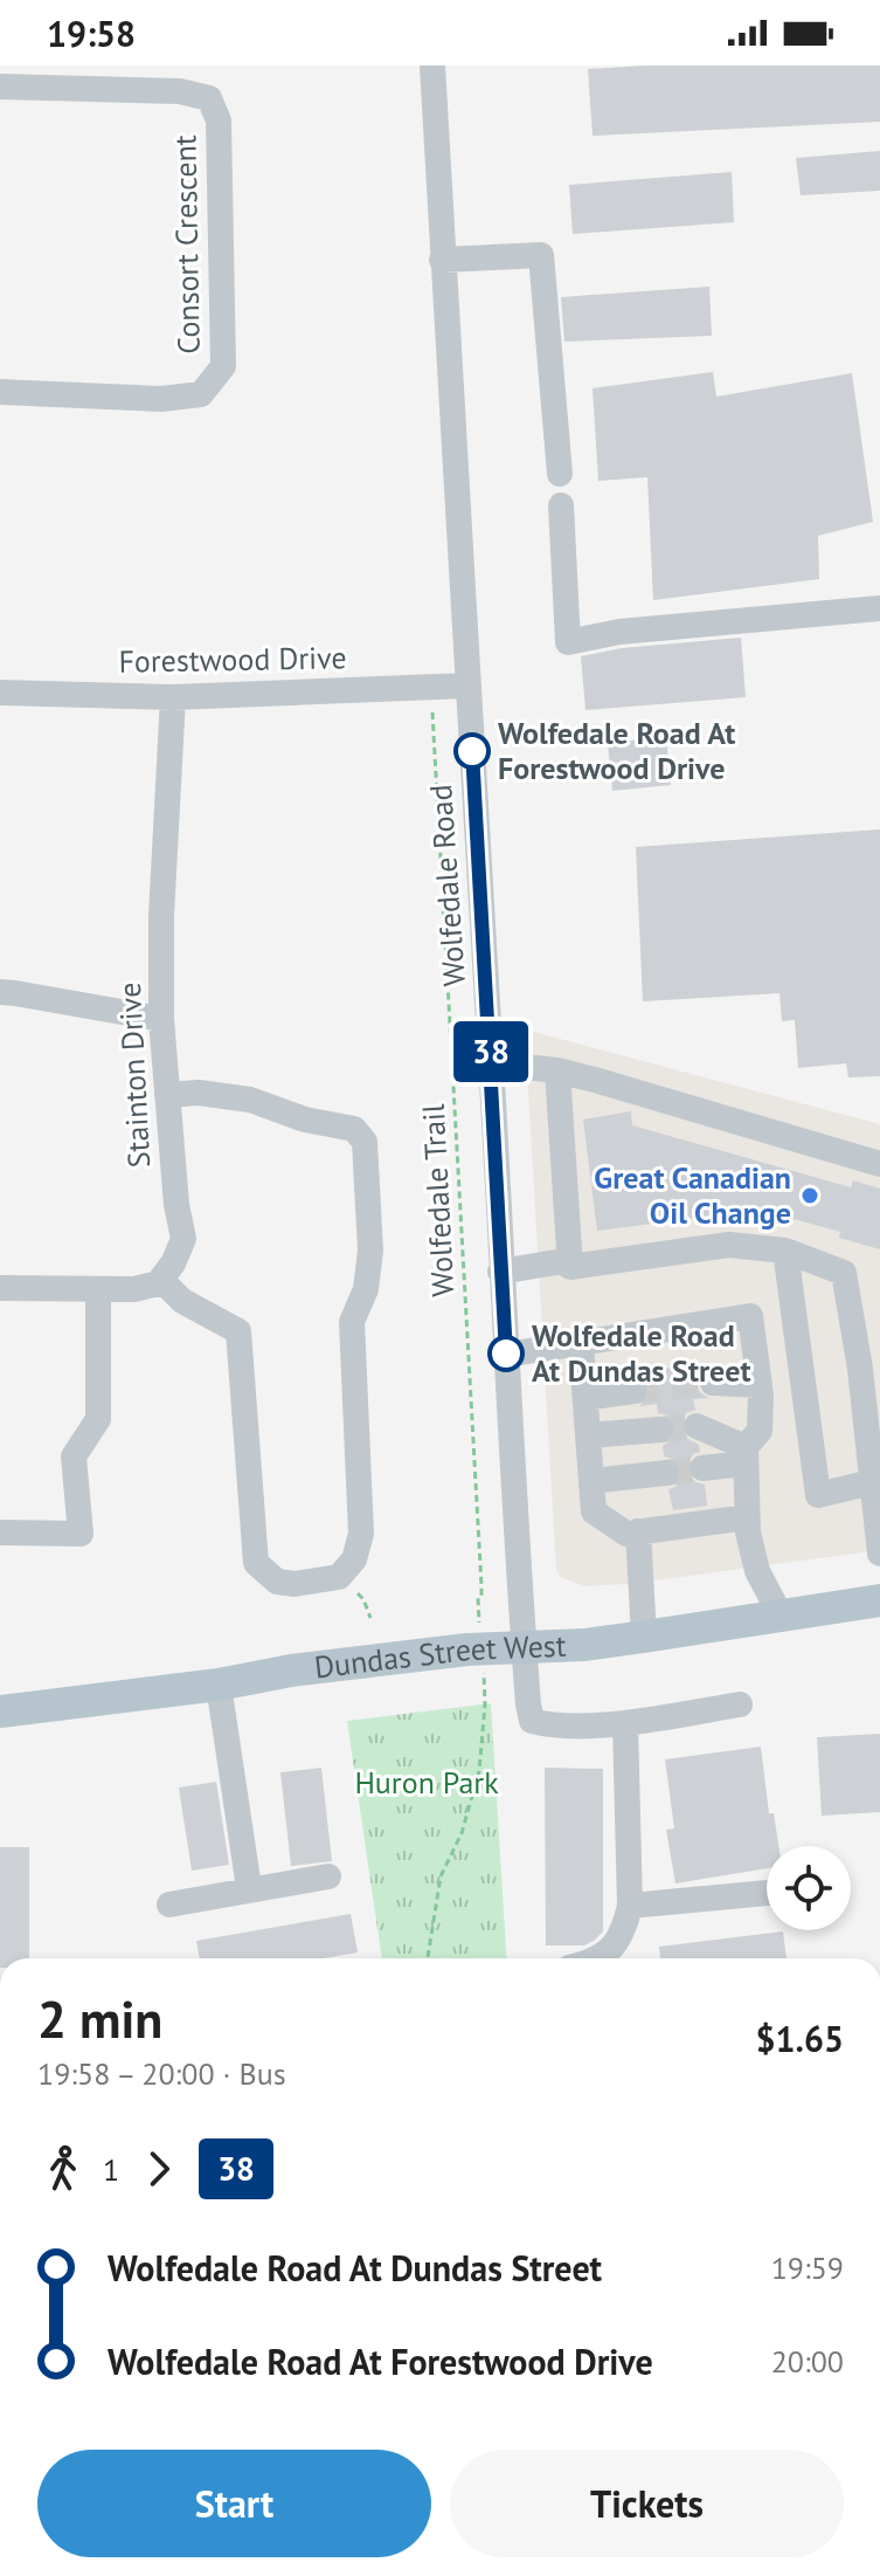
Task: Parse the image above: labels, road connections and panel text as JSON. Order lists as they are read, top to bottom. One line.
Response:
{"streets":{"main road":["Dundas Street West"],"street":["Consort Crescent","Forestwood Drive","Wolfedale Road","Stainton Drive"],"path":["Wolfedale Trail"]},"crossings":[["Forestwood Drive","Wolfedale Road"],["Forestwood Drive","Stainton Drive"],["Forestwood Drive","Wolfedale Trail"],["Wolfedale Road","Dundas Street West"]],"parks":["Huron Park"],"places":["Wolfedale Road At Forestwood Drive","Great Canadian Oil Change","Wolfedale Road At Dundas Street"],"lines":["bus line 38"],"page":{"status":"19:58","on_map":"38","heading":["2 min","19:58 – 20:00 · Bus","$1.65"],"legs":["1","38"],"list":[{"name":"Wolfedale Road At Dundas Street","value":"19:59"},{"name":"Wolfedale Road At Forestwood Drive","value":"20:00"}],"buttons":["Start","Tickets"]}}
